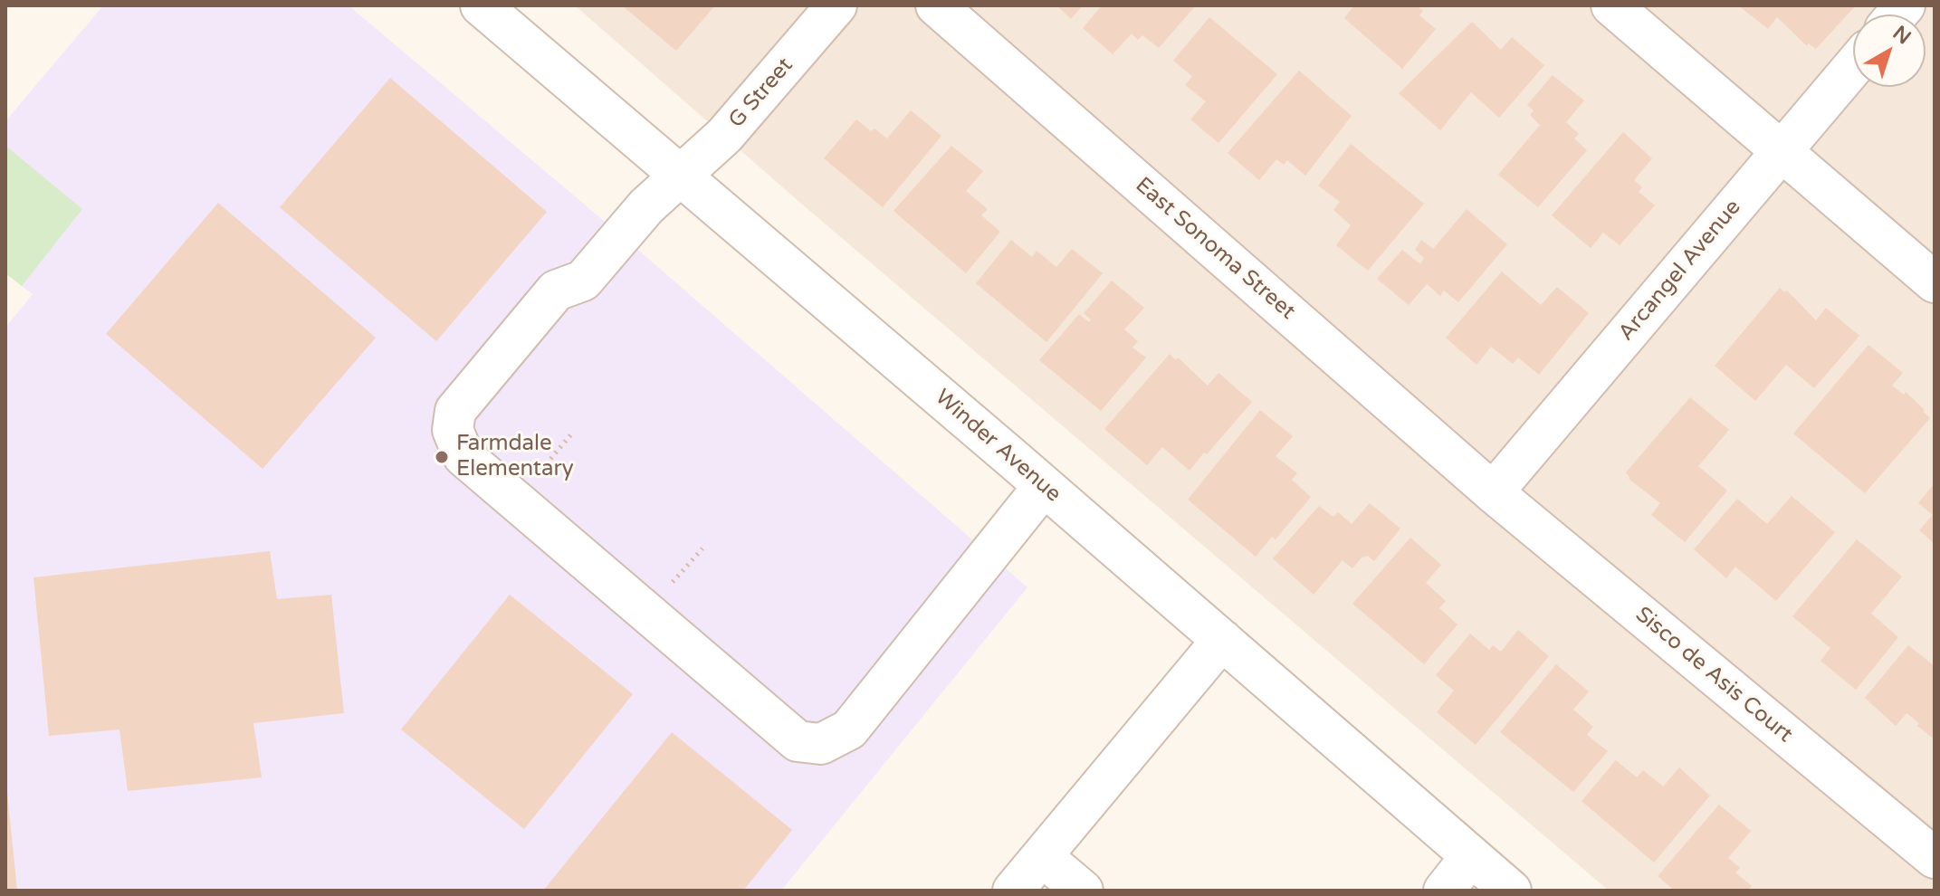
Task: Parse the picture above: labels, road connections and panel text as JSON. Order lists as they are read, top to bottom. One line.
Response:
{"streets":{"street":["G Street","East Sonoma Street","Arcangel Avenue","Winder Avenue","Sisco de Asis Court"]},"crossings":[["G Street","Winder Avenue"],["East Sonoma Street","Arcangel Avenue"],["East Sonoma Street","Sisco de Asis Court"],["Arcangel Avenue","Sisco de Asis Court"]],"places":["Farmdale Elementary"],"north":"top right"}
